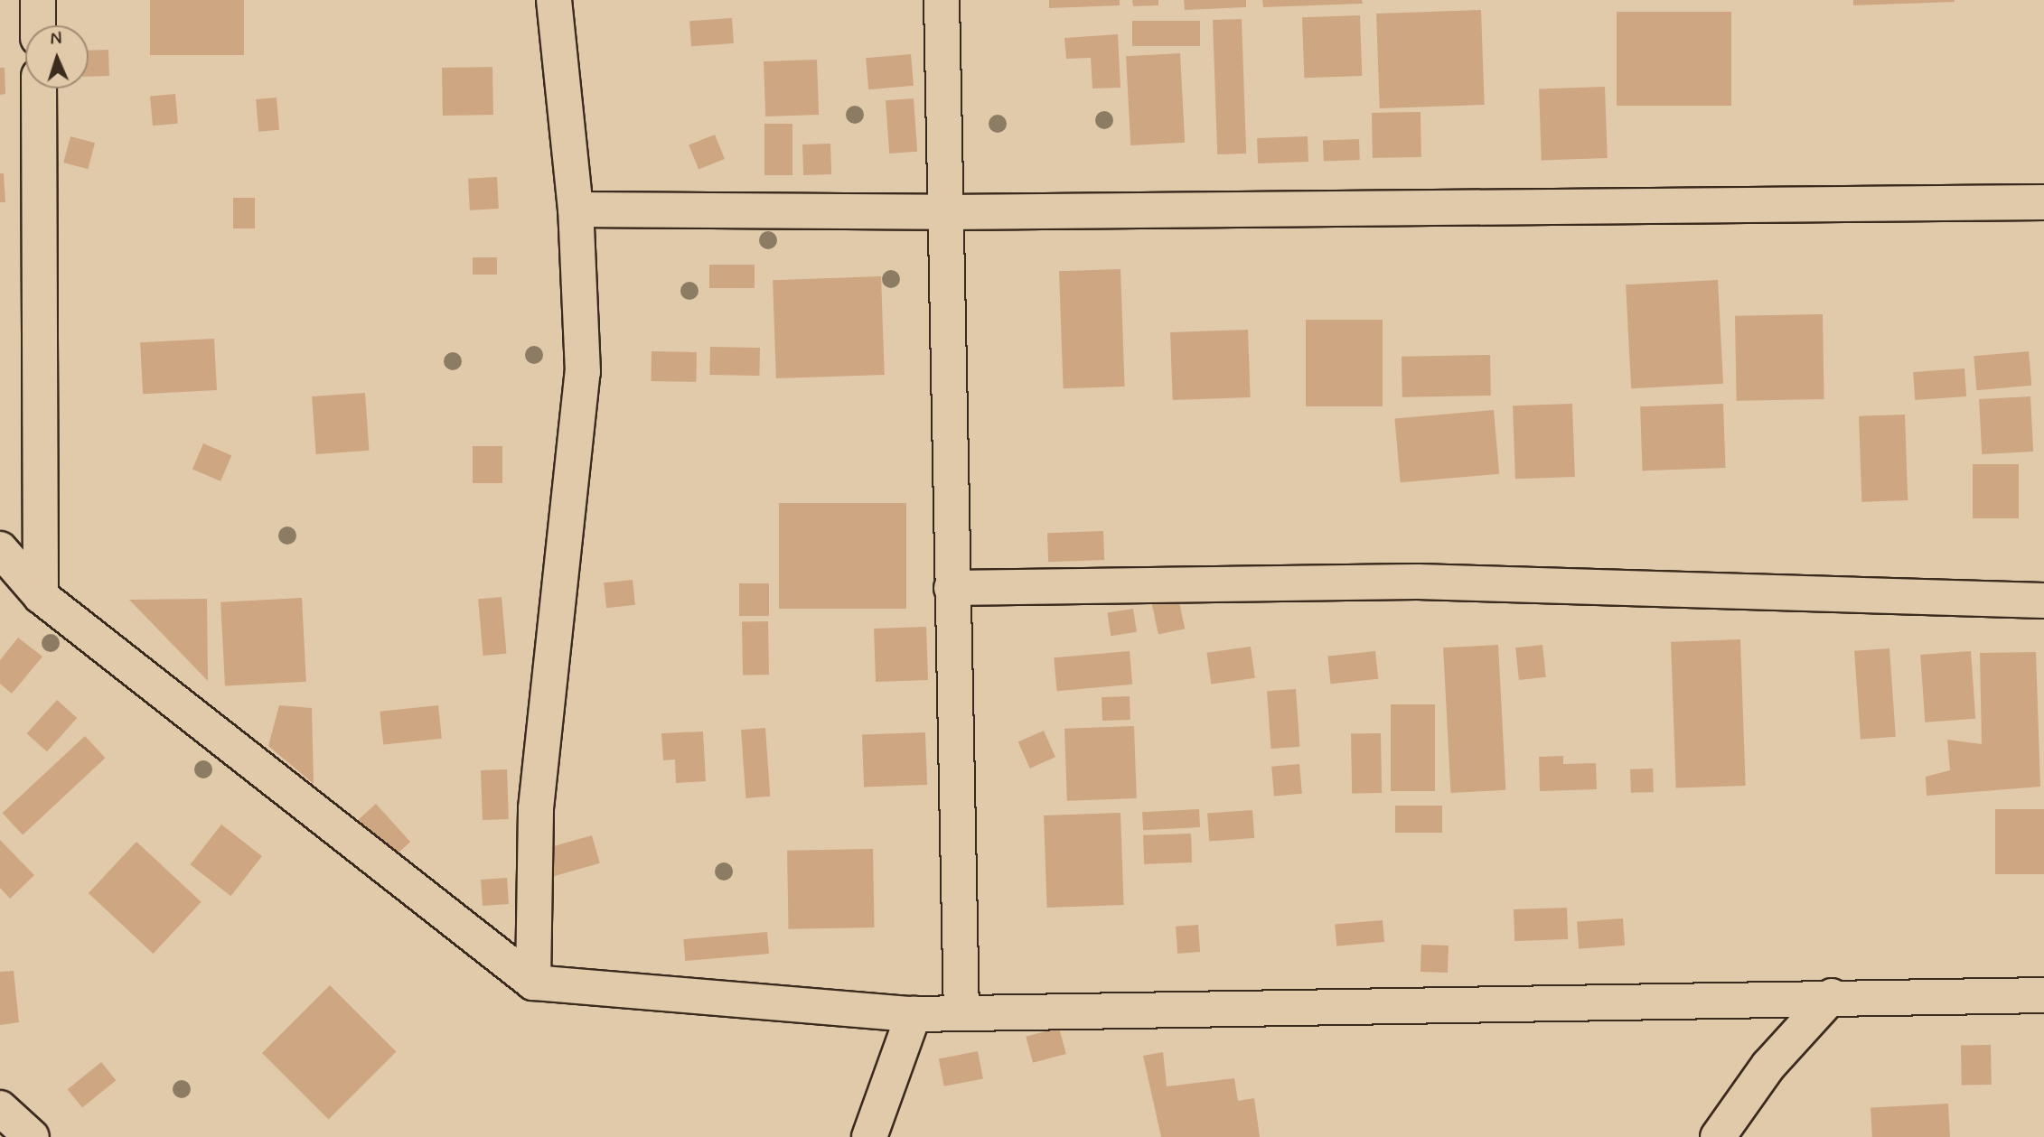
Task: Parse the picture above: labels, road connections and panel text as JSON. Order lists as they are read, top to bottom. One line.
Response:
{"north":"top"}
